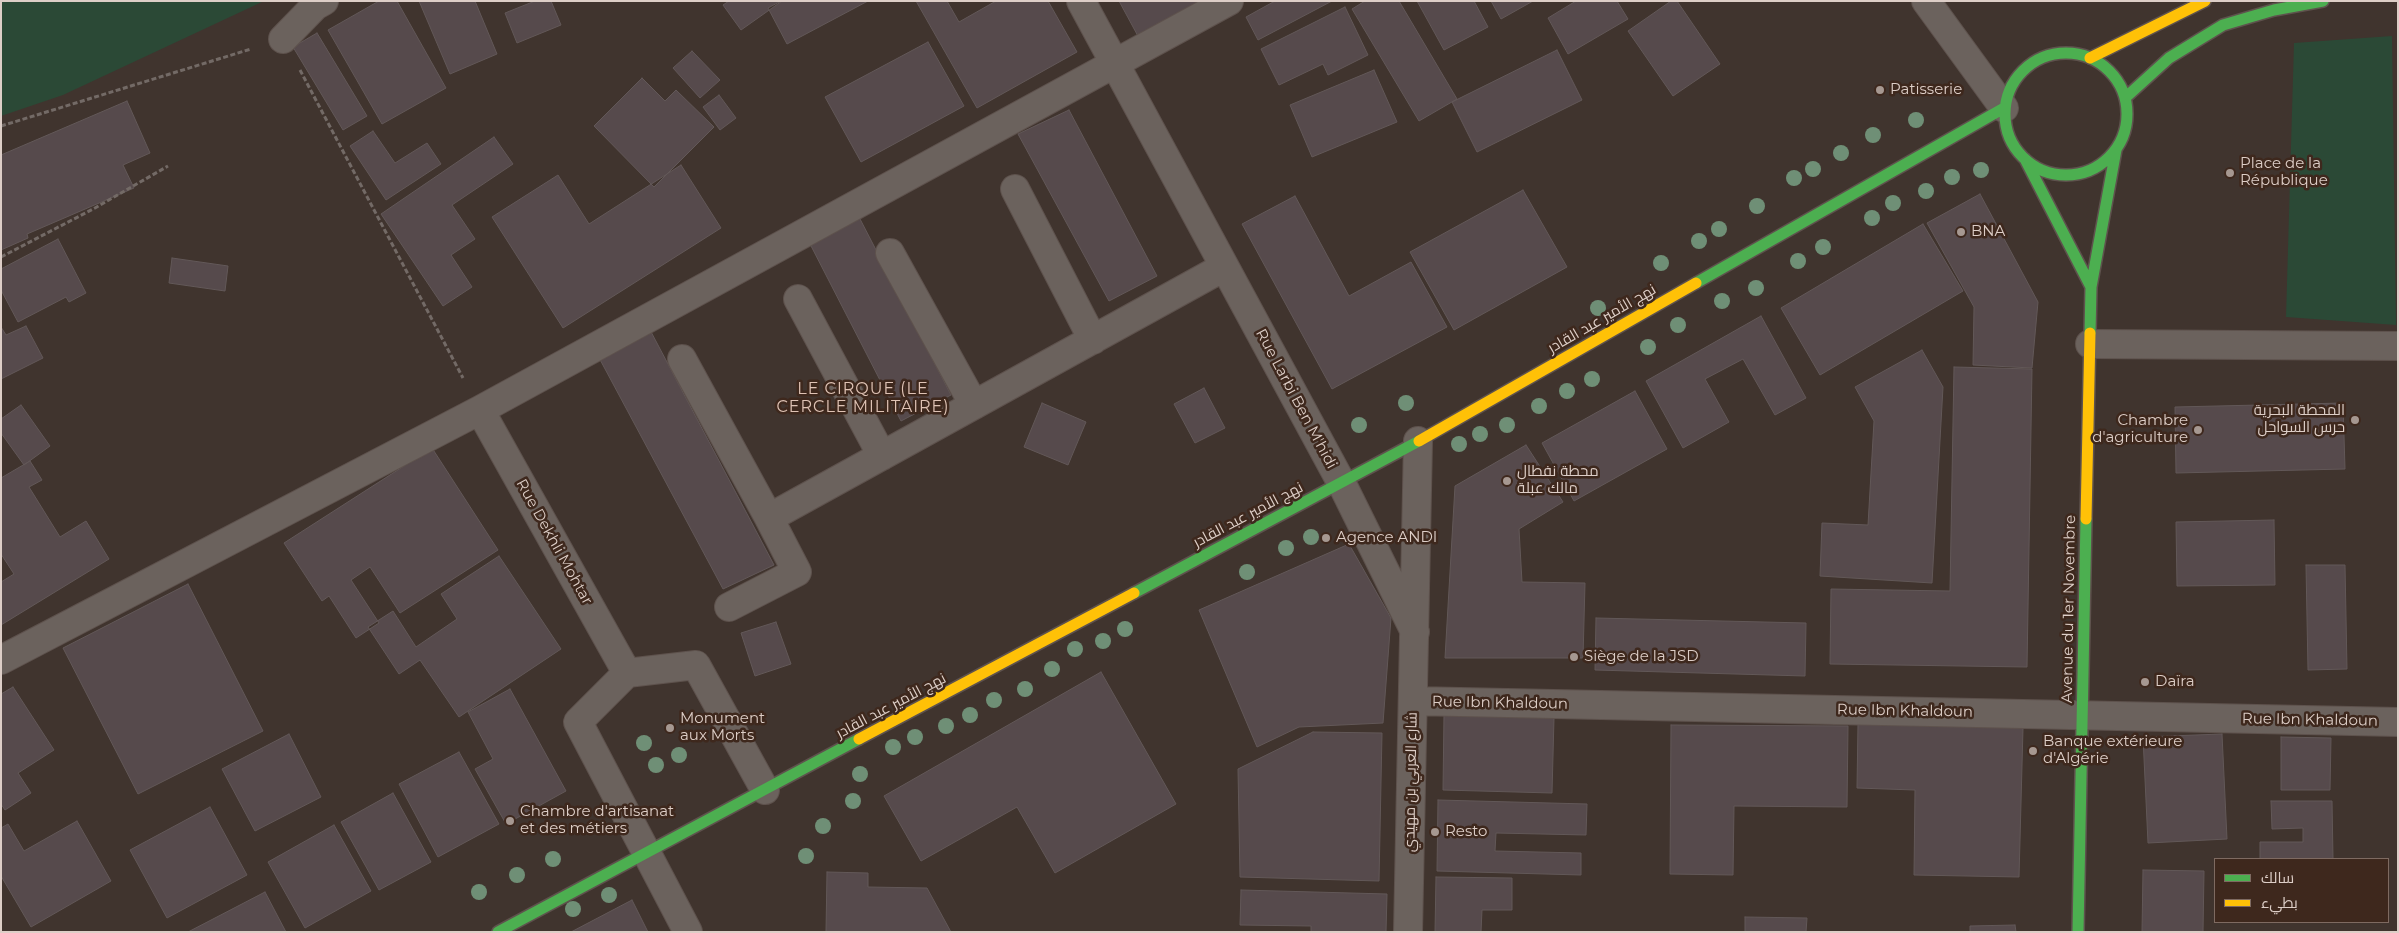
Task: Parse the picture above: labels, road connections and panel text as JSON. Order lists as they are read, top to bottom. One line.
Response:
{"streets":{"main road":["نهج الأمير عبد القادر","Avenue du 1er Novembre"],"street":["Rue Larbi Ben M'hidi","Rue Dekhli Mohtar","Rue Ibn Khaldoun","شارع العربي بن مهيدي"]},"crossings":[["نهج الأمير عبد القادر","Rue Larbi Ben M'hidi"],["نهج الأمير عبد القادر","Avenue du 1er Novembre"],["Rue Larbi Ben M'hidi","شارع العربي بن مهيدي"],["Avenue du 1er Novembre","Rue Ibn Khaldoun"],["Rue Ibn Khaldoun","شارع العربي بن مهيدي"]],"districts":["LE CIRQUE (LE CERCLE MILITAIRE)"],"places":["Patisserie","Place de la République","BNA","المحطة البحرية حرس السواحل","Chambre d'agriculture","محطة نفطال مالك عبلة","Agence ANDI","Siège de la JSD","Daïra","Monument aux Morts","Banque extérieure d'Algérie","Chambre d'artisanat et des métiers","Resto"],"legend":["سالك","بطيء"]}
